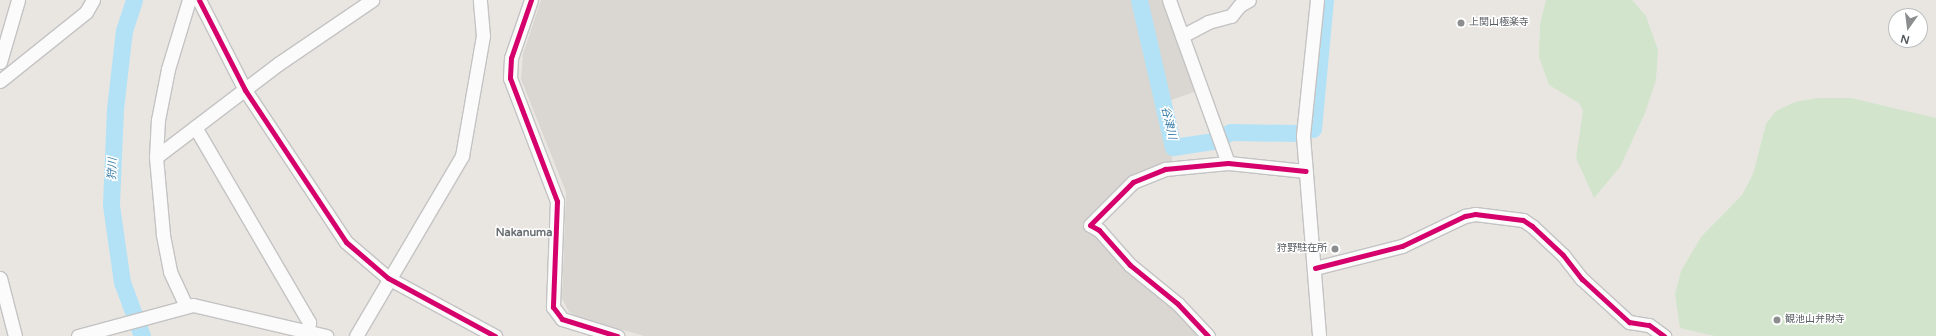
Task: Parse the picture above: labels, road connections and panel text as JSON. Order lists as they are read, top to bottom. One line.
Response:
{"districts":["Nakanuma"],"water":["谷津川","狩川"],"places":["上関山極楽寺","狩野駐在所","観池山弁財寺"],"north":"bottom"}
